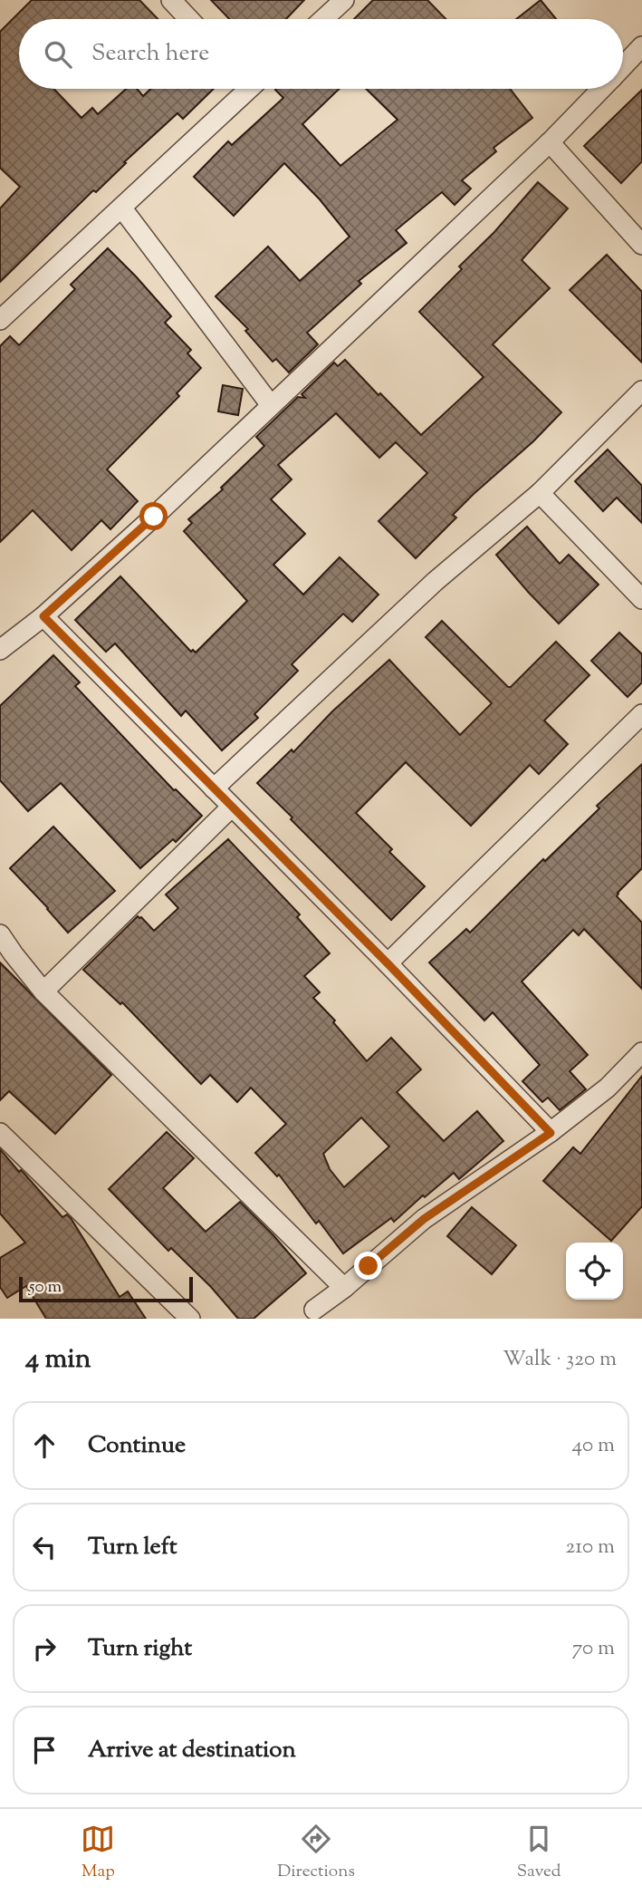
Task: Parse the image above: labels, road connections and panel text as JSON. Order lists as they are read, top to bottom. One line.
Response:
{"scale_bar":"50 m","page":{"search":"Search here","scale":"50 m","heading":["4 min","Walk · 320 m"],"list":[["Continue","40 m"],["Turn left","210 m"],["Turn right","70 m"],"Arrive at destination"],"nav":["Map","Directions","Saved"]}}
